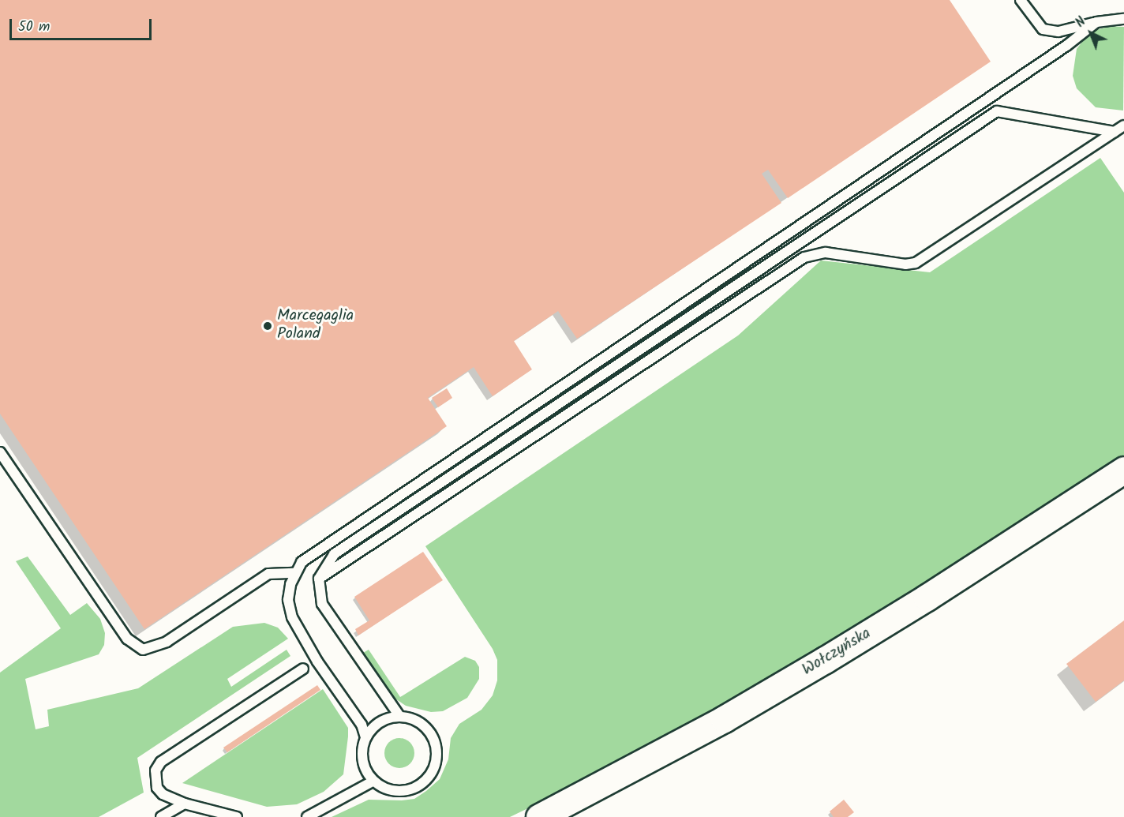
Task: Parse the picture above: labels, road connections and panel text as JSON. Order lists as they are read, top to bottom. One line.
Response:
{"streets":{"main road":["Wołczyńska"]},"places":["Marcegaglia Poland"],"scale_bar":"50 m","north":"top left"}
